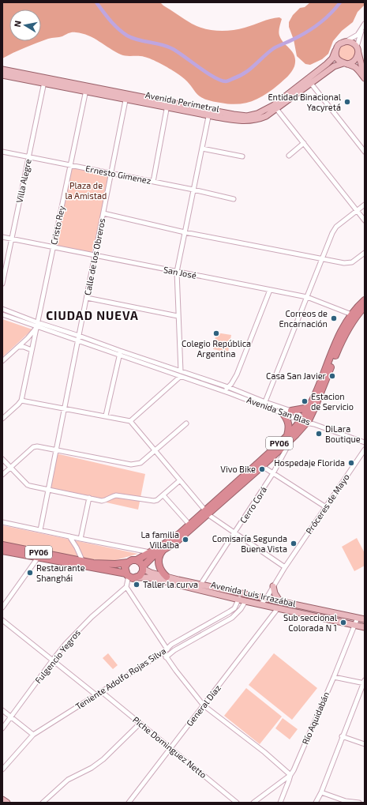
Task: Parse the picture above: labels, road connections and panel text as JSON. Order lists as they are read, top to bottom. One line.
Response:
{"streets":{"highway":["PY06","Avenida Luis Irrazábal"],"main road":["Avenida Perimetral"],"street":["Ernesto Gimenez","Villa Alegre","Cristo Rey","Calle de los Obreros","San José","Avenida San Blas","Próceres de Mayo","Cerro Corá","Fulgencio Yegros","Teniente Adolfo Rojas Silva","General Díaz","Río Aquidabán","Piche Dominguez Netto"]},"crossings":[["Avenida Perimetral","Villa Alegre"],["Avenida Perimetral","Cristo Rey"],["Avenida Perimetral","Calle de los Obreros"],["Ernesto Gimenez","Villa Alegre"],["Ernesto Gimenez","Cristo Rey"],["Ernesto Gimenez","Calle de los Obreros"],["Villa Alegre","San José"],["Cristo Rey","San José"],["Cristo Rey","Avenida San Blas"],["Calle de los Obreros","San José"],["Calle de los Obreros","Avenida San Blas"],["San José","PY06"],["Avenida San Blas","PY06"],["PY06","Cerro Corá"],["PY06","Avenida Luis Irrazábal"],["Próceres de Mayo","Avenida Luis Irrazábal"],["Cerro Corá","Avenida Luis Irrazábal"],["Avenida Luis Irrazábal","Teniente Adolfo Rojas Silva"],["Avenida Luis Irrazábal","General Díaz"],["Avenida Luis Irrazábal","Río Aquidabán"],["Teniente Adolfo Rojas Silva","Piche Dominguez Netto"],["General Díaz","Piche Dominguez Netto"]],"districts":["CIUDAD NUEVA"],"parks":["Plaza de la Amistad"],"places":["Entidad Binacional Yacyretá","Correos de Encarnación","Colegio República Argentina","Casa San Javier","Estacion de Servicio","DiLara Boutique","Hospedaje Florida","Vivo Bike","La familia Villalba","Comisaría Segunda Buena Vista","Restaurante Shanghái","Taller la curva","Sub seccional Colorada N 1"],"north":"left"}
